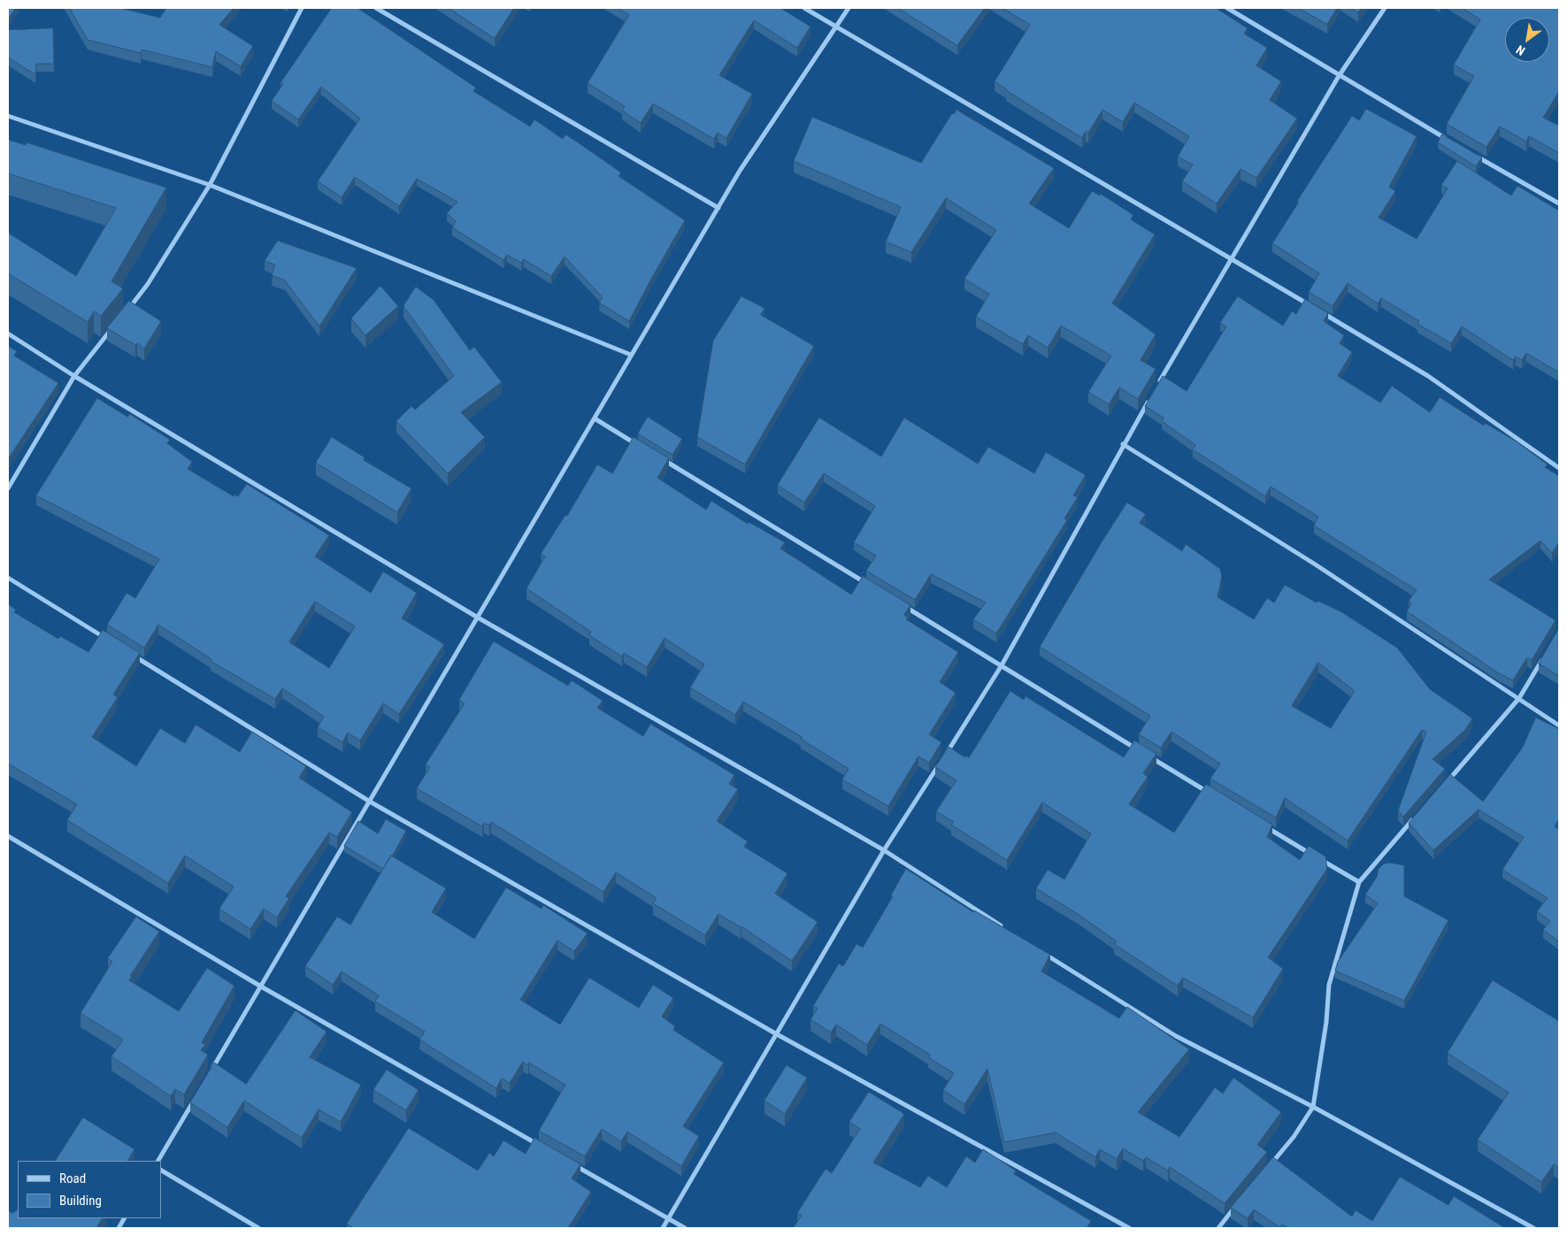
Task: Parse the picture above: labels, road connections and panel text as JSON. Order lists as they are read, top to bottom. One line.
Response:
{"legend":["Road","Building"],"north":"bottom left"}
